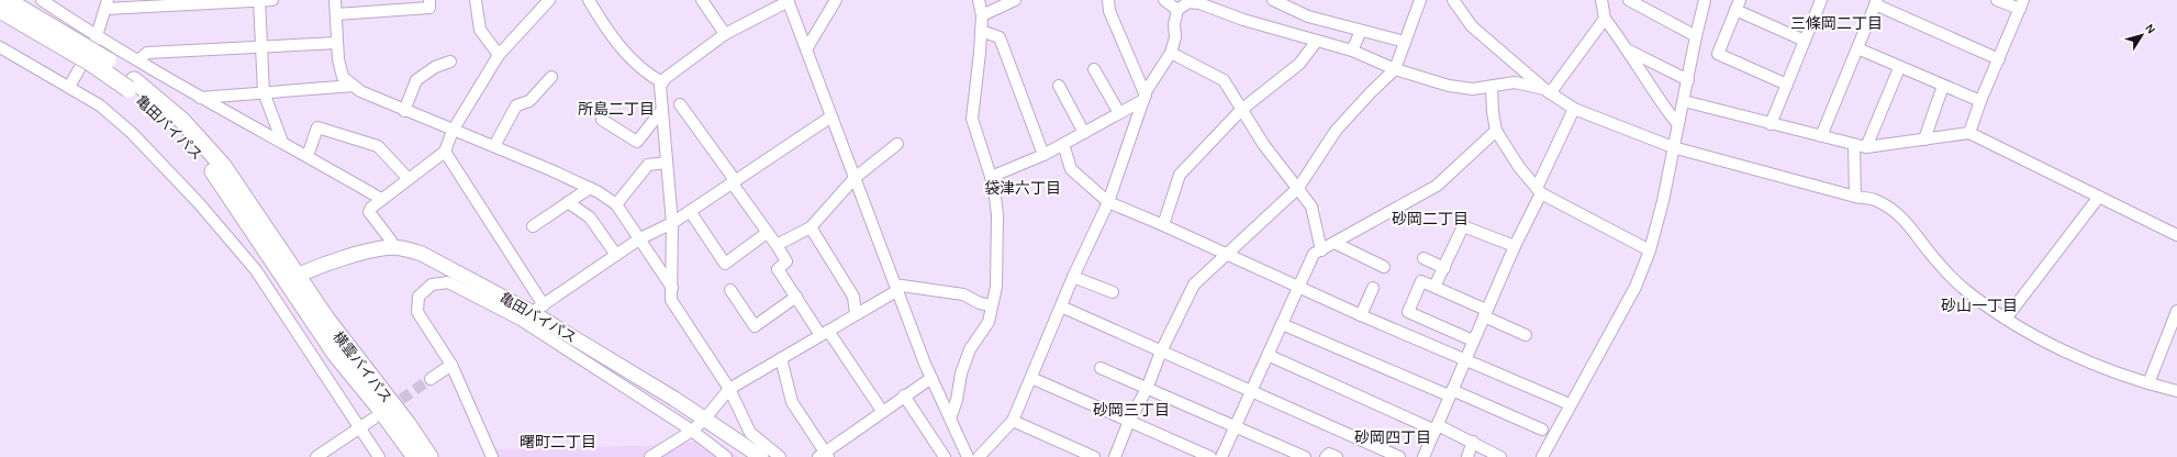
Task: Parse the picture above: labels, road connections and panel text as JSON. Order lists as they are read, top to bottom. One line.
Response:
{"streets":{"highway":["亀田バイパス","横雲バイパス"]},"crossings":[["亀田バイパス","横雲バイパス"]],"districts":["三條岡二丁目","所島二丁目","袋津六丁目","砂岡二丁目","砂山一丁目","砂岡三丁目","砂岡四丁目","曙町二丁目"],"north":"top right"}
